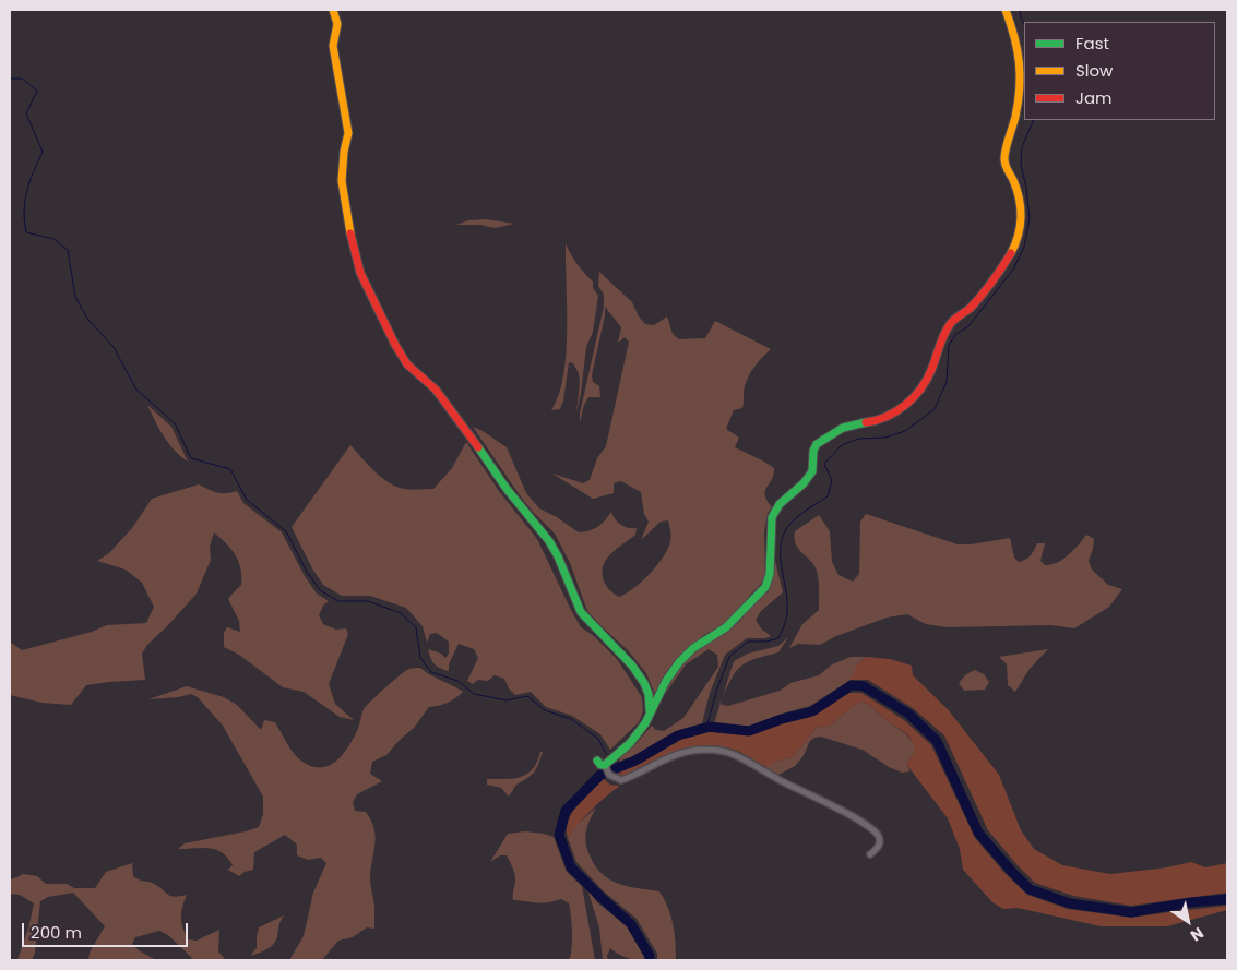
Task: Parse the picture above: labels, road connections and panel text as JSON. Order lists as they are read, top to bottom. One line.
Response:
{"legend":["Fast","Slow","Jam"],"scale_bar":"200 m","north":"bottom right"}
